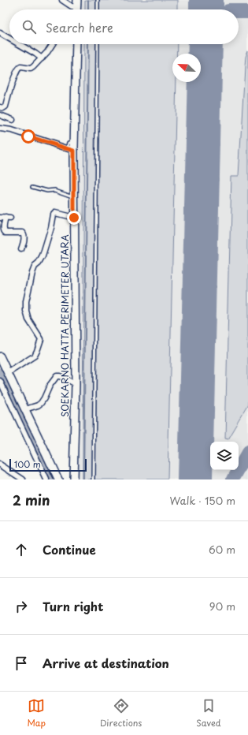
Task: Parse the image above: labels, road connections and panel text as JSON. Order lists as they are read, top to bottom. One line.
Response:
{"streets":{"main road":["SOEKARNO HATTA PERIMETER UTARA"]},"scale_bar":"100 m","north":"top left","page":{"search":"Search here","scale":"100 m","heading":["2 min","Walk · 150 m"],"list":[["Continue","60 m"],["Turn right","90 m"],"Arrive at destination"],"nav":["Map","Directions","Saved"]}}
